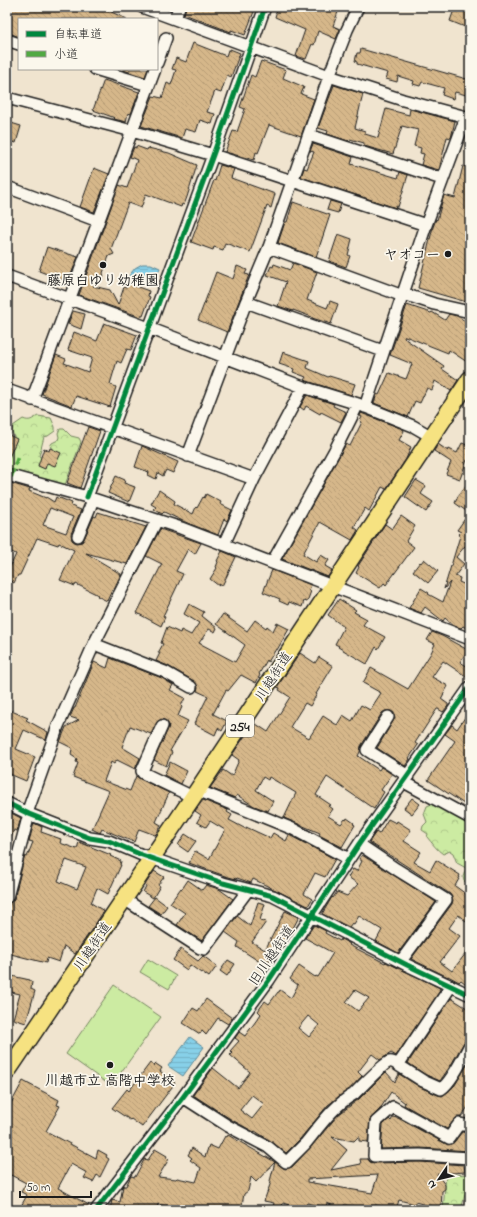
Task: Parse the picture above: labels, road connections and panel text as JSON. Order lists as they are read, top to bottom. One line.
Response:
{"streets":{"highway":["川越街道","254"],"street":["旧川越街道"]},"places":["ヤオコー","藤原白ゆり幼稚園","川越市立 高階中学校"],"legend":["自転車道","小道"],"scale_bar":"50 m","north":"bottom left"}
